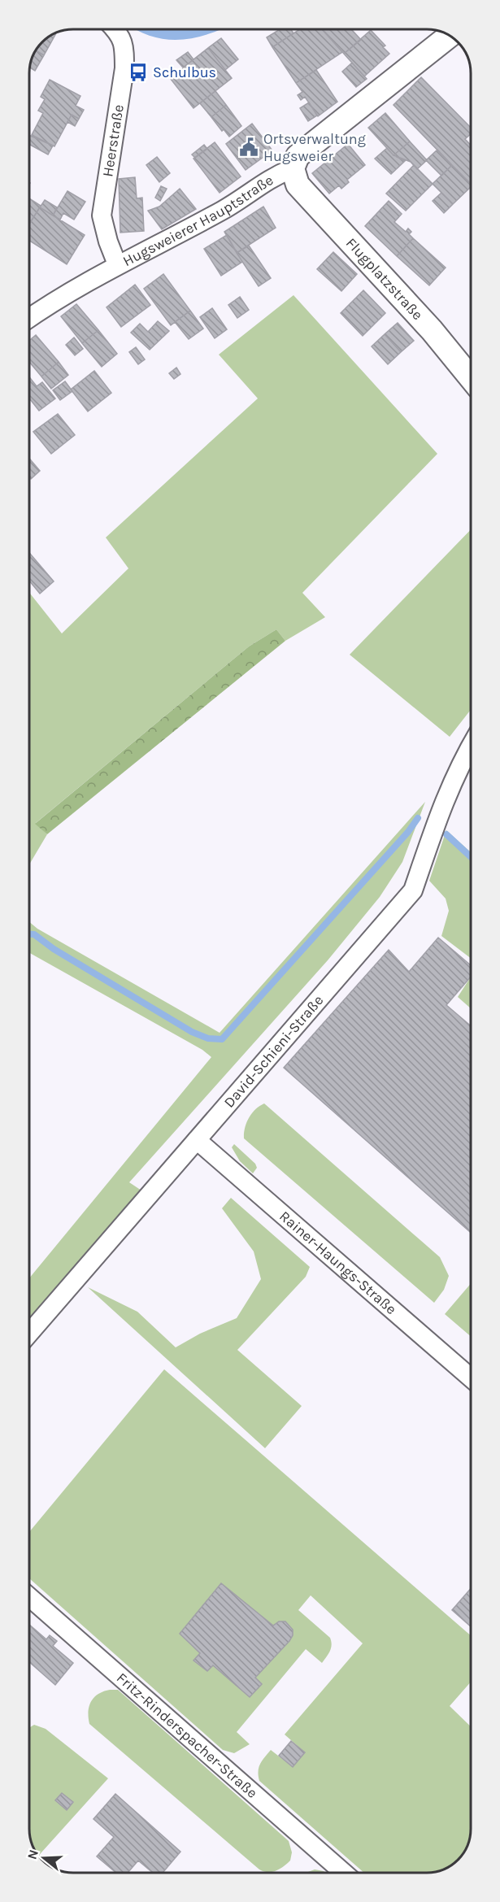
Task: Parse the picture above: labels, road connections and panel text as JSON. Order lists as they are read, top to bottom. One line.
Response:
{"streets":{"street":["Heerstraße","Hugsweierer Hauptstraße","Flugplatzstraße","David-Schieni-Straße","Rainer-Haungs-Straße","Fritz-Rinderspacher-Straße"]},"crossings":[["Heerstraße","Hugsweierer Hauptstraße"],["Hugsweierer Hauptstraße","Flugplatzstraße"],["David-Schieni-Straße","Rainer-Haungs-Straße"]],"places":{"bus stop":["Schulbus"],"public building":["Ortsverwaltung Hugsweier"]},"north":"left"}
